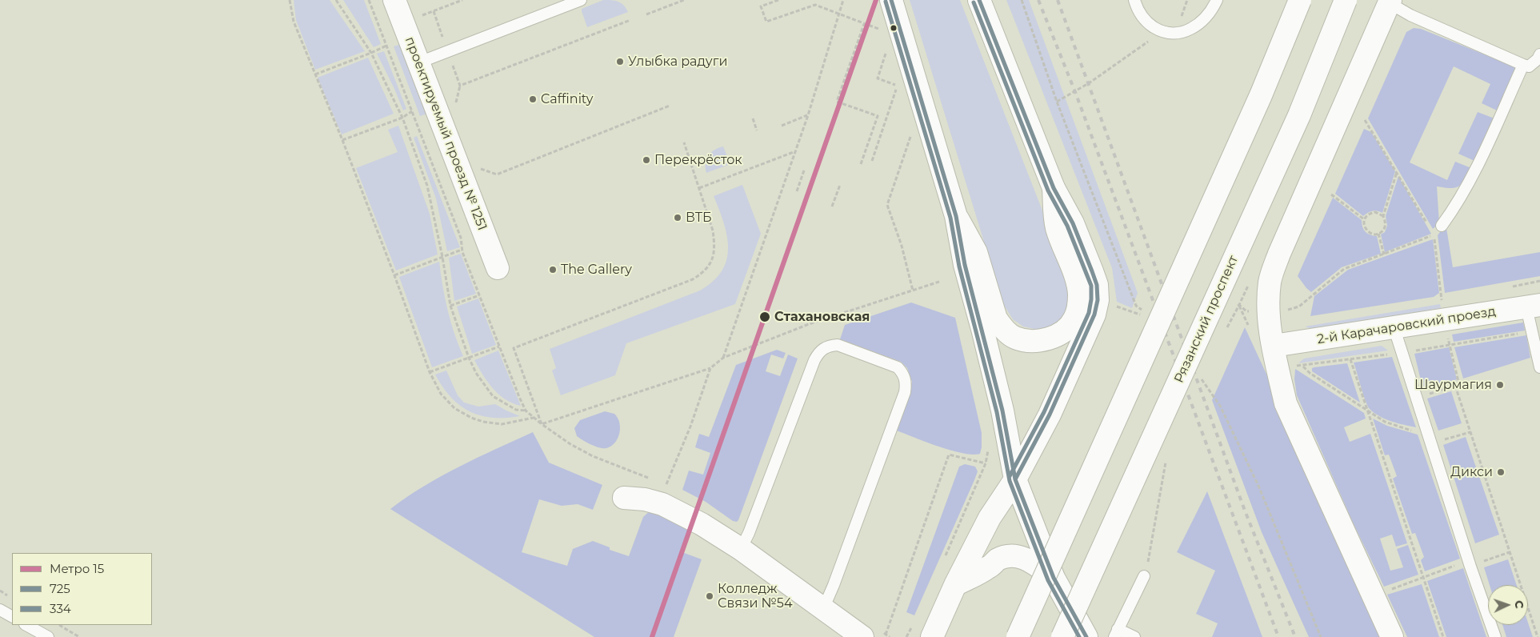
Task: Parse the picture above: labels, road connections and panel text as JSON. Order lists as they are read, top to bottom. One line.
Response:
{"streets":{"main road":["проектируемый проезд № 1251","Рязанский проспект","2-й Карачаровский проезд"]},"places":["Улыбка радуги","Caffinity","Перекрёсток","ВТБ","The Gallery","Стахановская","Шаурмагия","Дикси","Колледж Связи №54"],"lines":["metro line 15","transit line 725","transit line 334"],"legend":["Метро 15","725","334"],"north":"right"}
